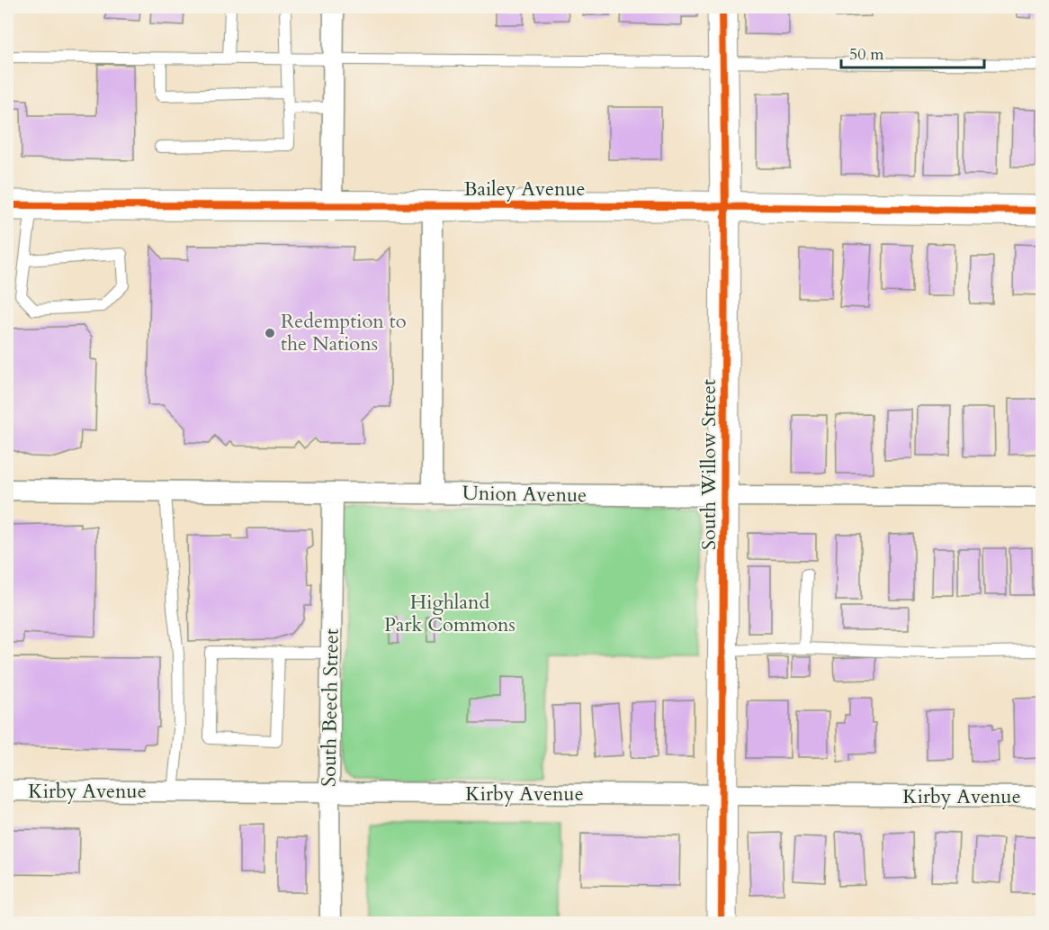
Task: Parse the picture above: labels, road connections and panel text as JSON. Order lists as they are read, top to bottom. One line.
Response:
{"streets":{"main road":["Bailey Avenue","South Willow Street"],"street":["Union Avenue","South Beech Street","Kirby Avenue"]},"crossings":[["Bailey Avenue","South Willow Street"],["South Willow Street","Union Avenue"],["South Willow Street","Kirby Avenue"],["Union Avenue","South Beech Street"],["South Beech Street","Kirby Avenue"]],"parks":["Highland Park Commons"],"places":["Redemption to the Nations"],"scale_bar":"50 m"}
